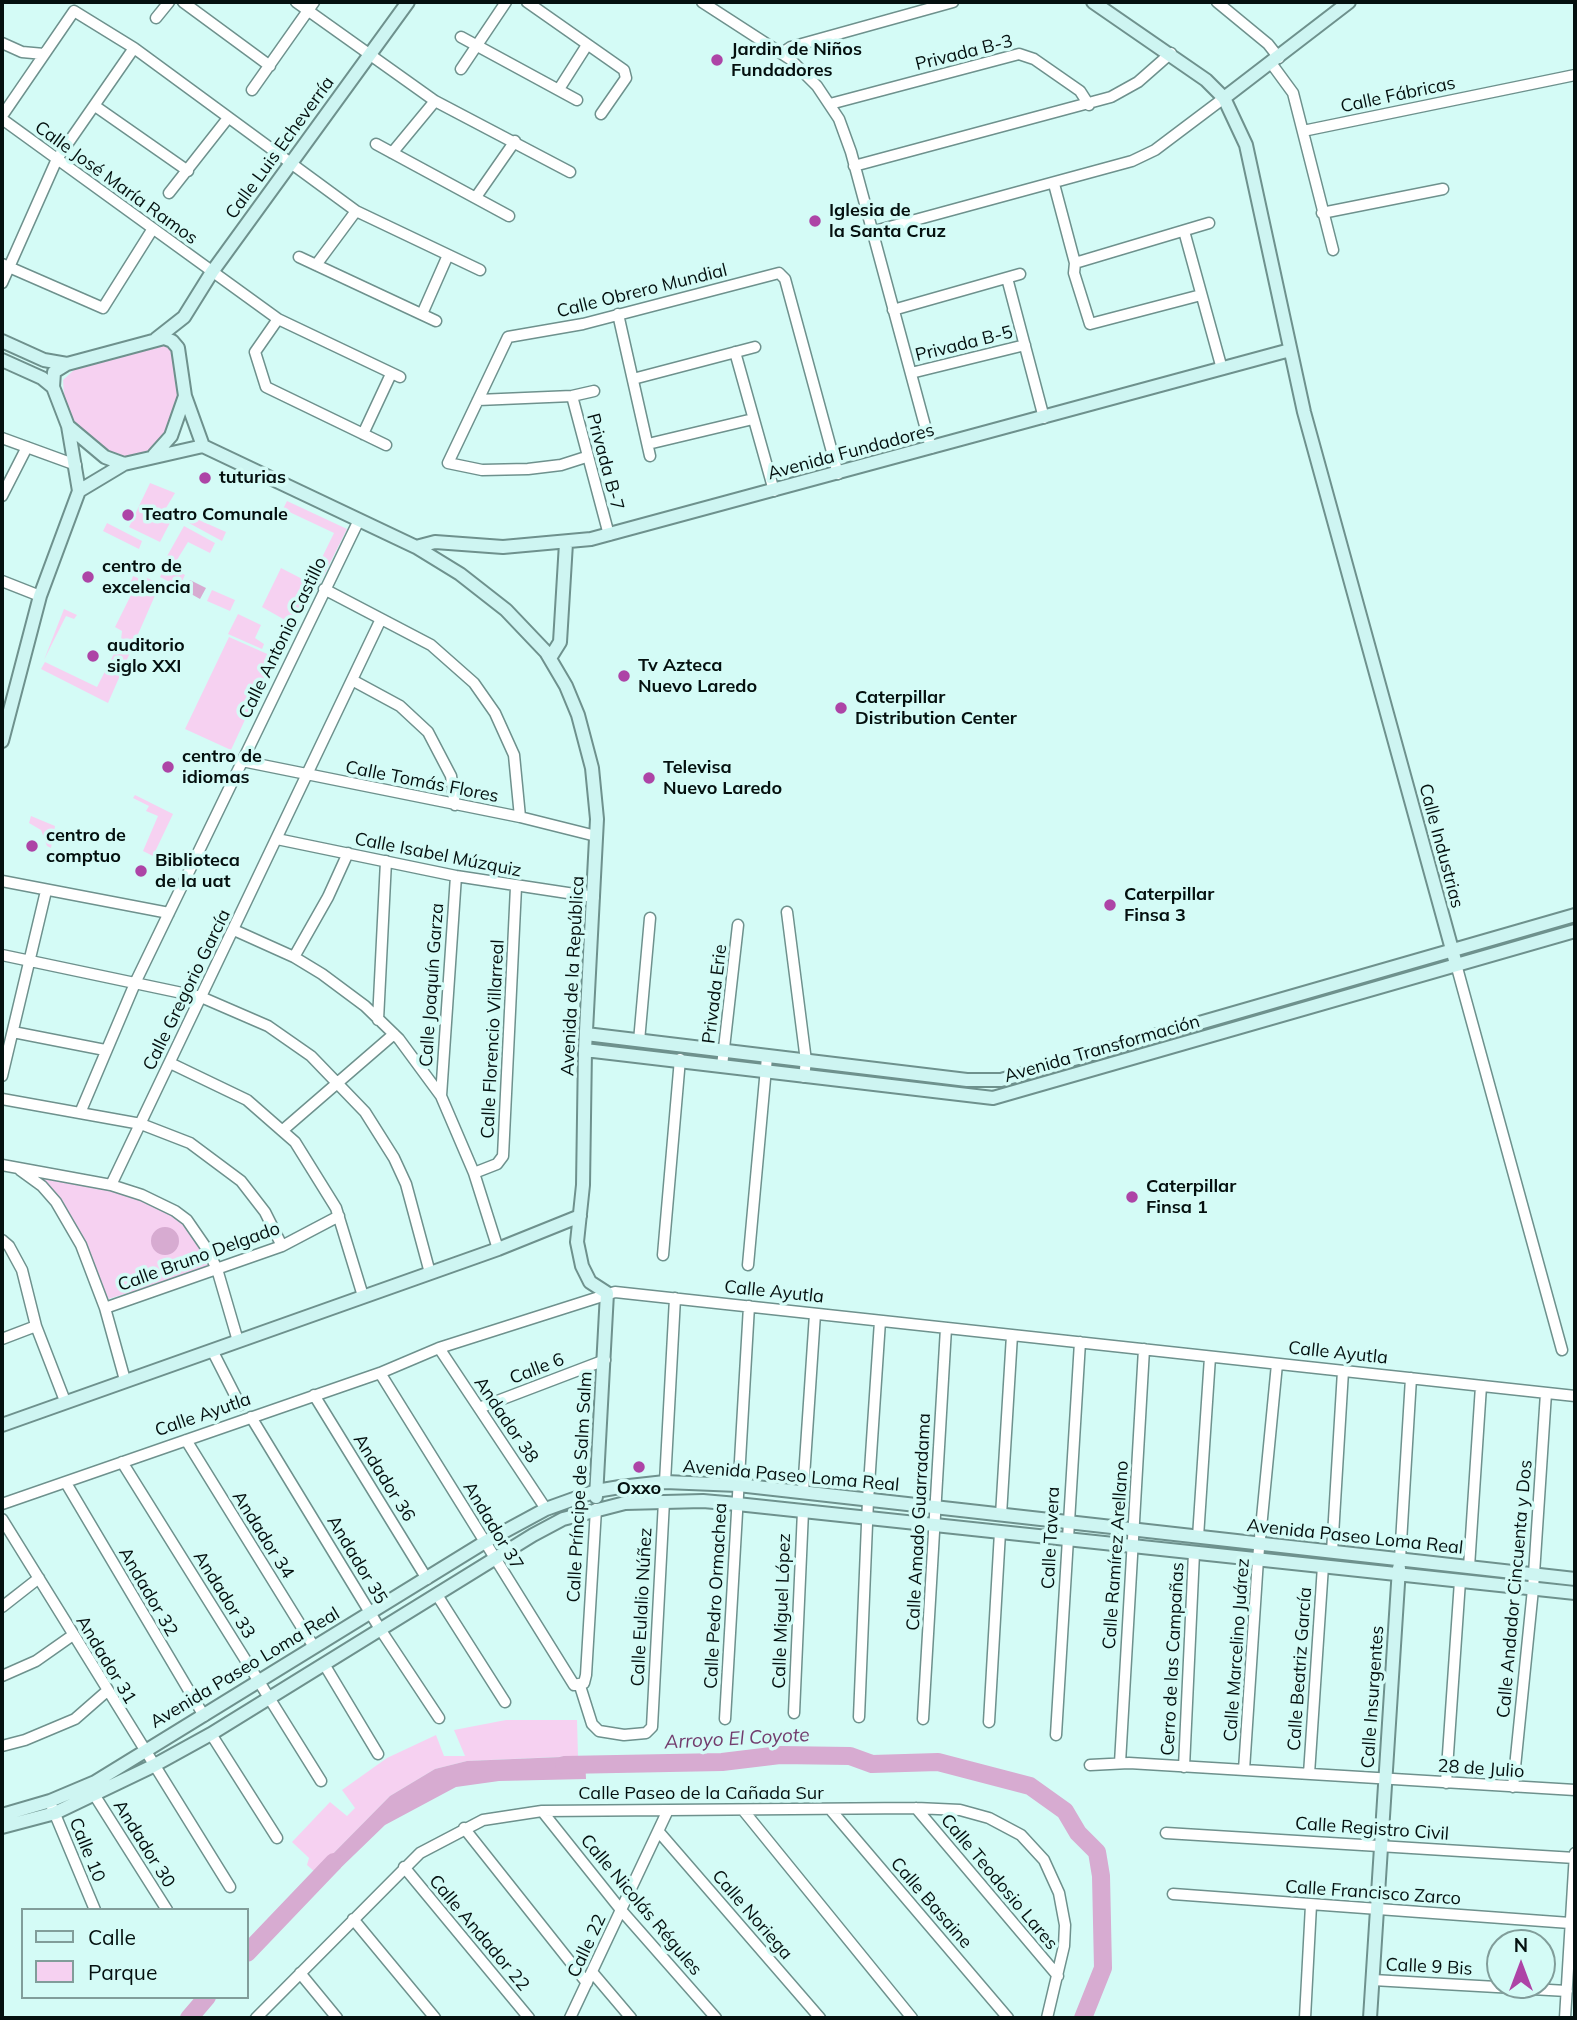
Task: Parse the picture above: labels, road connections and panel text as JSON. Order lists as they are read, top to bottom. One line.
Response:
{"streets":{"street":["Privada B-3","Calle Fábricas","Calle Luis Echeverría","Calle José María Ramos","Calle Obrero Mundial","Privada B-5","Avenida Fundadores","Privada B-7","Calle Antonio Castillo","Calle Tomás Flores","Calle Industrias","Calle Isabel Múzquiz","Avenida de la República","Calle Joaquín Garza","Calle Gregorio García","Privada Erie","Calle Florencio Villarreal","Avenida Transformación","Calle Bruno Delgado","Calle Ayutla","Calle 6","Andador 38","Avenida Paseo Loma Real","Andador 36","Calle Príncipe de Salm Salm","Calle Amado Guarradama","Andador 37","Andador 34","Calle Tavera","Calle Ramírez Arellano","Andador 35","Calle Andador Cincuenta y Dos","Andador 32","Andador 33","Calle Pedro Ormachea","Calle Eulalio Núñez","Calle Miguel López","Calle Marcelino Juárez","Cerro de las Campañas","Andador 31","Calle Beatriz García","Calle Insurgentes","28 de Julio","Calle Paseo de la Cañada Sur","Calle Registro Civil","Andador 30","Calle 10","Calle Teodosio Lares","Calle Francisco Zarco","Calle Basaine","Calle Nicolás Régules","Calle Noriega","Calle Andador 22","Calle 22","Calle 9 Bis"]},"crossings":[["Calle Luis Echeverría","Calle José María Ramos"],["Calle Obrero Mundial","Avenida Fundadores"],["Privada B-5","Avenida Fundadores"],["Avenida Fundadores","Privada B-7"],["Avenida Fundadores","Calle Industrias"],["Avenida Fundadores","Avenida de la República"],["Calle Antonio Castillo","Calle Tomás Flores"],["Calle Antonio Castillo","Avenida de la República"],["Calle Tomás Flores","Avenida de la República"],["Calle Tomás Flores","Calle Gregorio García"],["Calle Industrias","Avenida Transformación"],["Calle Isabel Múzquiz","Avenida de la República"],["Calle Isabel Múzquiz","Calle Joaquín Garza"],["Calle Isabel Múzquiz","Calle Gregorio García"],["Calle Isabel Múzquiz","Calle Florencio Villarreal"],["Avenida de la República","Avenida Transformación"],["Avenida de la República","Calle Ayutla"],["Avenida de la República","Calle Príncipe de Salm Salm"],["Privada Erie","Avenida Transformación"],["Calle Ayutla","Andador 38"],["Calle Ayutla","Andador 36"],["Calle Ayutla","Calle Príncipe de Salm Salm"],["Calle Ayutla","Calle Amado Guarradama"],["Calle Ayutla","Andador 37"],["Calle Ayutla","Andador 34"],["Calle Ayutla","Calle Tavera"],["Calle Ayutla","Calle Ramírez Arellano"],["Calle Ayutla","Andador 35"],["Calle Ayutla","Calle Andador Cincuenta y Dos"],["Calle Ayutla","Andador 32"],["Calle Ayutla","Andador 33"],["Calle Ayutla","Calle Pedro Ormachea"],["Calle Ayutla","Calle Marcelino Juárez"],["Calle Ayutla","Calle Insurgentes"],["Calle 6","Andador 38"],["Calle 6","Calle Príncipe de Salm Salm"],["Andador 38","Avenida Paseo Loma Real"],["Avenida Paseo Loma Real","Andador 36"],["Avenida Paseo Loma Real","Calle Príncipe de Salm Salm"],["Avenida Paseo Loma Real","Calle Amado Guarradama"],["Avenida Paseo Loma Real","Andador 37"],["Avenida Paseo Loma Real","Andador 34"],["Avenida Paseo Loma Real","Calle Tavera"],["Avenida Paseo Loma Real","Calle Ramírez Arellano"],["Avenida Paseo Loma Real","Andador 35"],["Avenida Paseo Loma Real","Calle Andador Cincuenta y Dos"],["Avenida Paseo Loma Real","Andador 32"],["Avenida Paseo Loma Real","Andador 33"],["Avenida Paseo Loma Real","Calle Pedro Ormachea"],["Avenida Paseo Loma Real","Calle Eulalio Núñez"],["Avenida Paseo Loma Real","Calle Miguel López"],["Avenida Paseo Loma Real","Calle Marcelino Juárez"],["Avenida Paseo Loma Real","Cerro de las Campañas"],["Avenida Paseo Loma Real","Andador 31"],["Avenida Paseo Loma Real","Calle Beatriz García"],["Avenida Paseo Loma Real","Calle Insurgentes"],["Avenida Paseo Loma Real","Andador 30"],["Avenida Paseo Loma Real","Calle 10"],["Calle Príncipe de Salm Salm","Andador 37"],["Calle Príncipe de Salm Salm","Calle Eulalio Núñez"],["Andador 37","Calle Eulalio Núñez"],["Calle Ramírez Arellano","28 de Julio"],["Calle Andador Cincuenta y Dos","28 de Julio"],["Calle Marcelino Juárez","28 de Julio"],["Cerro de las Campañas","28 de Julio"],["Calle Beatriz García","28 de Julio"],["Calle Insurgentes","28 de Julio"],["Calle Insurgentes","Calle Registro Civil"],["Calle Insurgentes","Calle Francisco Zarco"],["Calle Insurgentes","Calle 9 Bis"],["Calle Paseo de la Cañada Sur","Calle Teodosio Lares"],["Calle Paseo de la Cañada Sur","Calle Basaine"],["Calle Paseo de la Cañada Sur","Calle Nicolás Régules"],["Calle Paseo de la Cañada Sur","Calle Andador 22"],["Calle Paseo de la Cañada Sur","Calle 22"],["Calle Nicolás Régules","Calle 22"],["Calle Noriega","Calle 22"]],"water":["Arroyo El Coyote"],"places":["Jardin de Niños Fundadores","Iglesia de la Santa Cruz","tuturias","Teatro Comunale","centro de excelencia","auditorio siglo XXI","Tv Azteca Nuevo Laredo","Caterpillar Distribution Center","centro de idiomas","Televisa Nuevo Laredo","centro de comptuo","Biblioteca de la uat","Caterpillar Finsa 3","Caterpillar Finsa 1","Oxxo"],"legend":["Calle","Parque"],"north":"top"}
